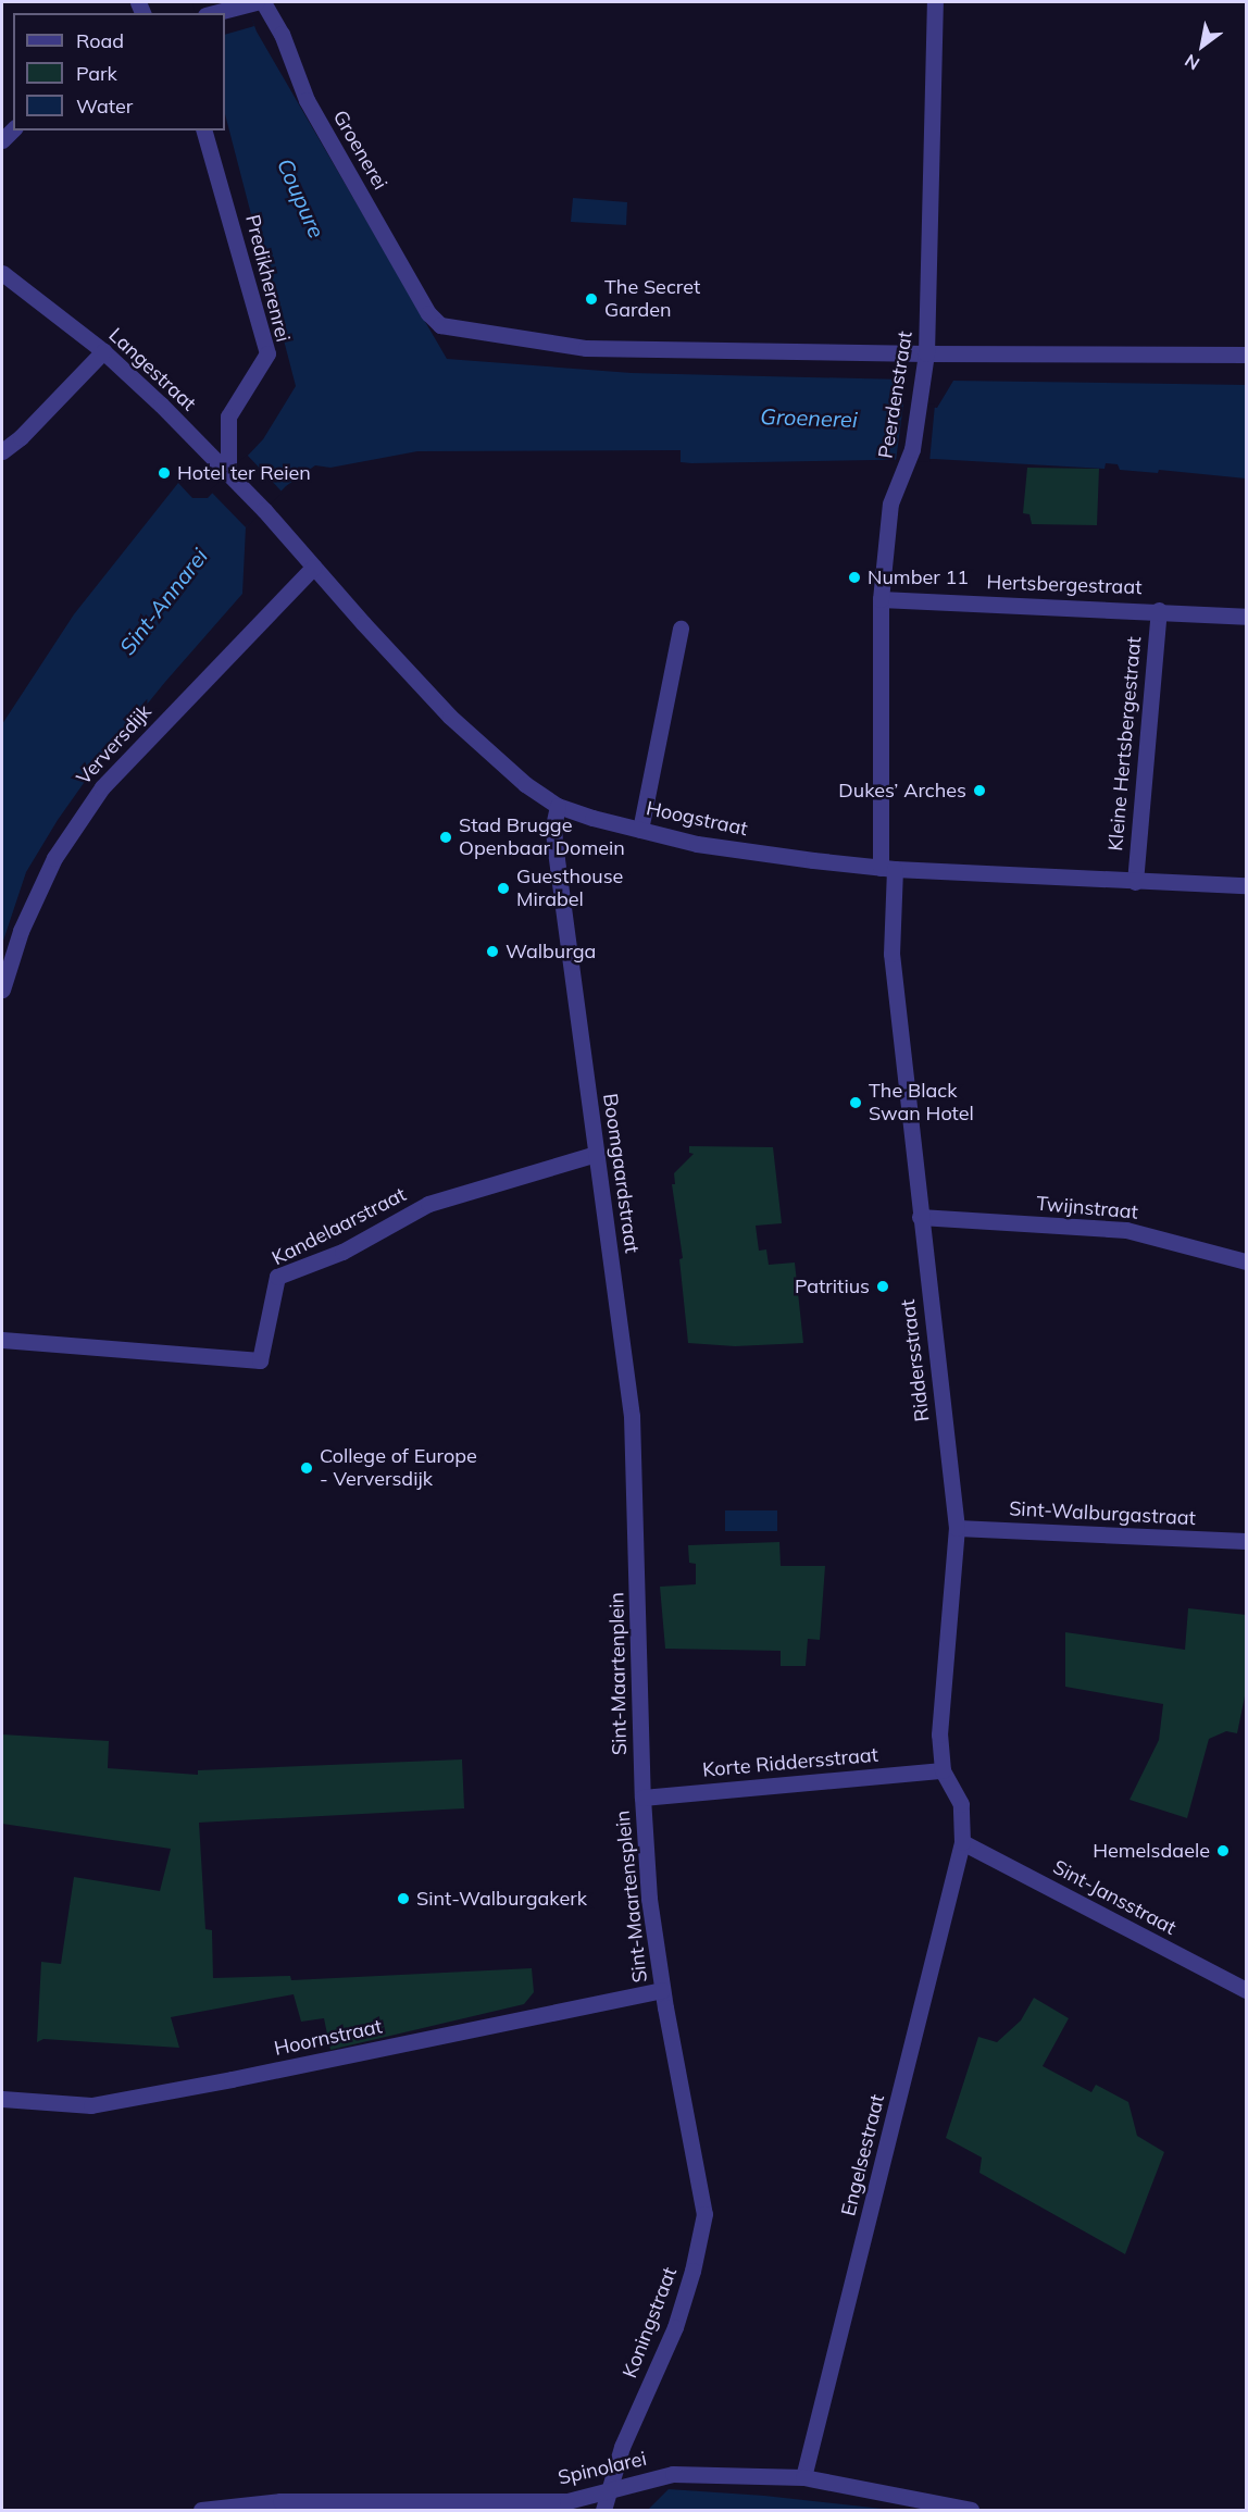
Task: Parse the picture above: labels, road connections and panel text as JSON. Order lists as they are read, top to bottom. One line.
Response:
{"streets":{"street":["Groenerei","Predikherenrei","Langestraat","Peerdenstraat","Hertsbergestraat","Kleine Hertsbergestraat","Verversdijk","Hoogstraat","Boomgaardstraat","Twijnstraat","Kandelaarstraat","Riddersstraat","Sint-Walburgastraat","Sint-Maartenplein","Korte Riddersstraat","Sint-Maartensplein","Sint-Jansstraat","Hoornstraat","Engelsestraat","Koningstraat","Spinolarei"]},"crossings":[["Groenerei","Peerdenstraat"],["Predikherenrei","Langestraat"],["Langestraat","Hoogstraat"],["Peerdenstraat","Hertsbergestraat"],["Peerdenstraat","Hoogstraat"],["Peerdenstraat","Riddersstraat"],["Hertsbergestraat","Kleine Hertsbergestraat"],["Kleine Hertsbergestraat","Hoogstraat"],["Verversdijk","Hoogstraat"],["Hoogstraat","Boomgaardstraat"],["Hoogstraat","Riddersstraat"],["Boomgaardstraat","Kandelaarstraat"],["Boomgaardstraat","Sint-Maartenplein"],["Twijnstraat","Riddersstraat"],["Riddersstraat","Sint-Walburgastraat"],["Riddersstraat","Korte Riddersstraat"],["Riddersstraat","Sint-Jansstraat"],["Riddersstraat","Engelsestraat"],["Sint-Maartenplein","Korte Riddersstraat"],["Sint-Maartenplein","Sint-Maartensplein"],["Korte Riddersstraat","Sint-Maartensplein"],["Sint-Maartensplein","Hoornstraat"],["Sint-Maartensplein","Koningstraat"],["Sint-Jansstraat","Engelsestraat"],["Hoornstraat","Koningstraat"],["Engelsestraat","Spinolarei"],["Koningstraat","Spinolarei"]],"water":["Coupure","Groenerei","Sint-Annarei"],"places":["The Secret Garden","Hotel ter Reien","Number 11","Dukes’ Arches","Stad Brugge Openbaar Domein","Guesthouse Mirabel","Walburga","The Black Swan Hotel","Patritius","College of Europe - Verversdijk","Hemelsdaele","Sint-Walburgakerk"],"legend":["Road","Park","Water"],"north":"bottom left"}
